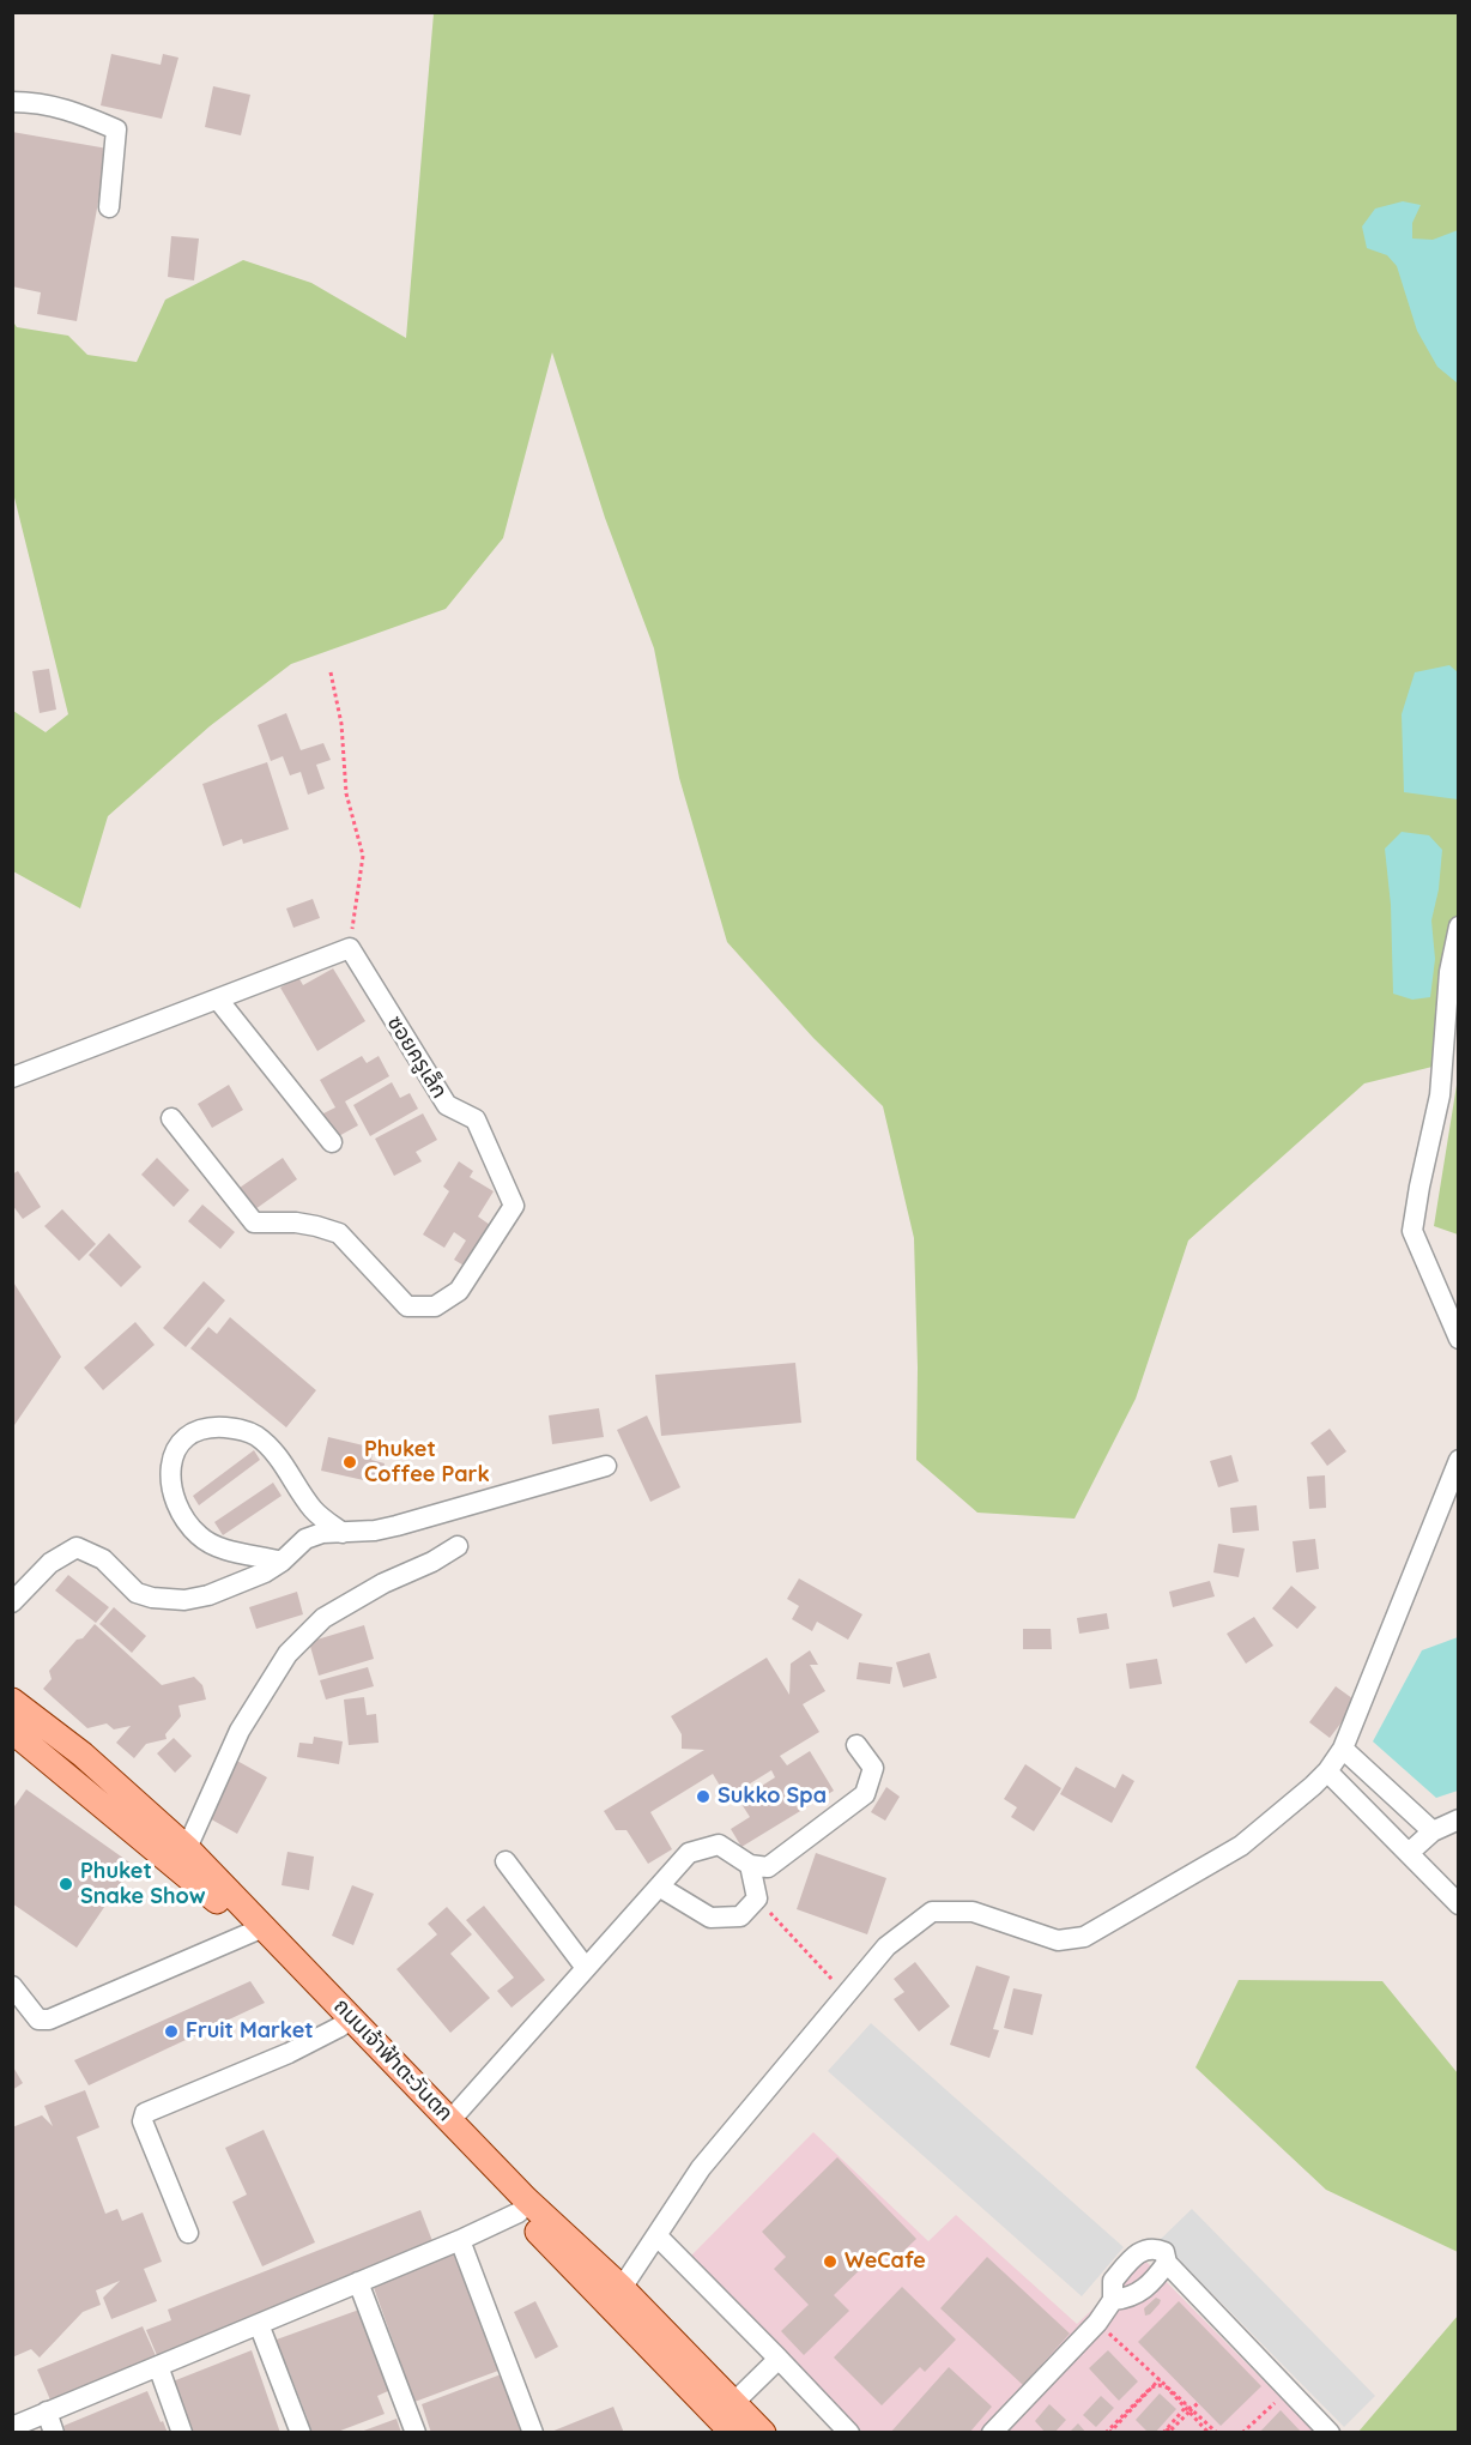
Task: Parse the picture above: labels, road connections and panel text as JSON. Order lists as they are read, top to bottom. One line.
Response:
{"streets":{"main road":["ถนนเจ้าฟ้าตะวันตก"],"street":["ซอยครูเล็ก"]},"places":["Phuket Coffee Park","Sukko Spa","Phuket Snake Show","Fruit Market","WeCafe"]}
